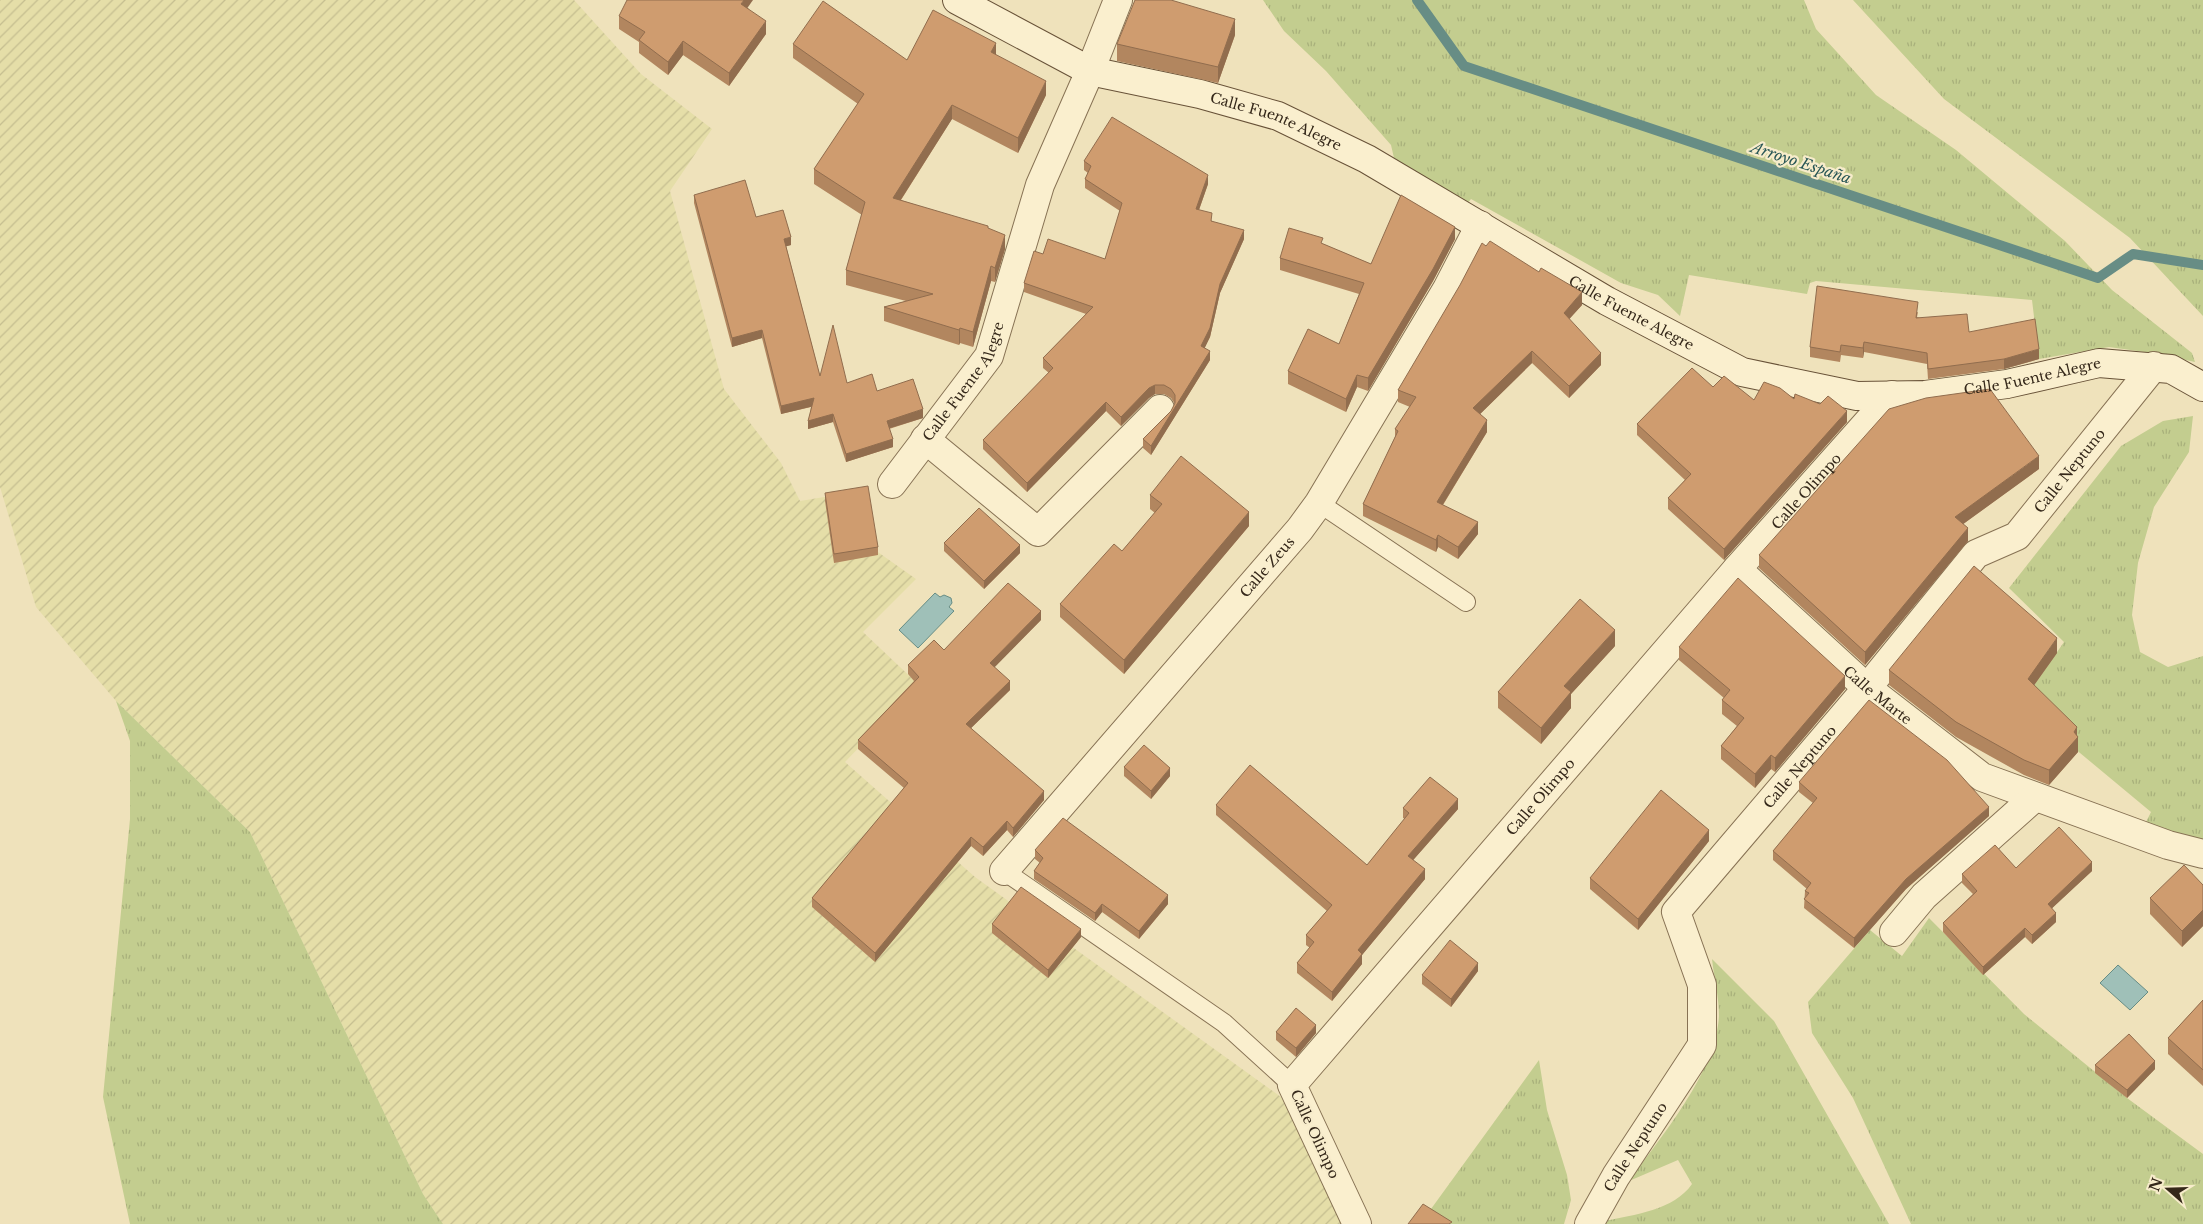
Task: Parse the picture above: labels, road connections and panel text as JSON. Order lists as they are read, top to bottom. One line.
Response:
{"streets":{"street":["Calle Fuente Alegre","Calle Neptuno","Calle Olimpo","Calle Zeus","Calle Marte"]},"crossings":[["Calle Fuente Alegre","Calle Neptuno"],["Calle Fuente Alegre","Calle Olimpo"],["Calle Fuente Alegre","Calle Zeus"],["Calle Neptuno","Calle Marte"],["Calle Olimpo","Calle Marte"]],"water":["Arroyo España"],"north":"left"}
